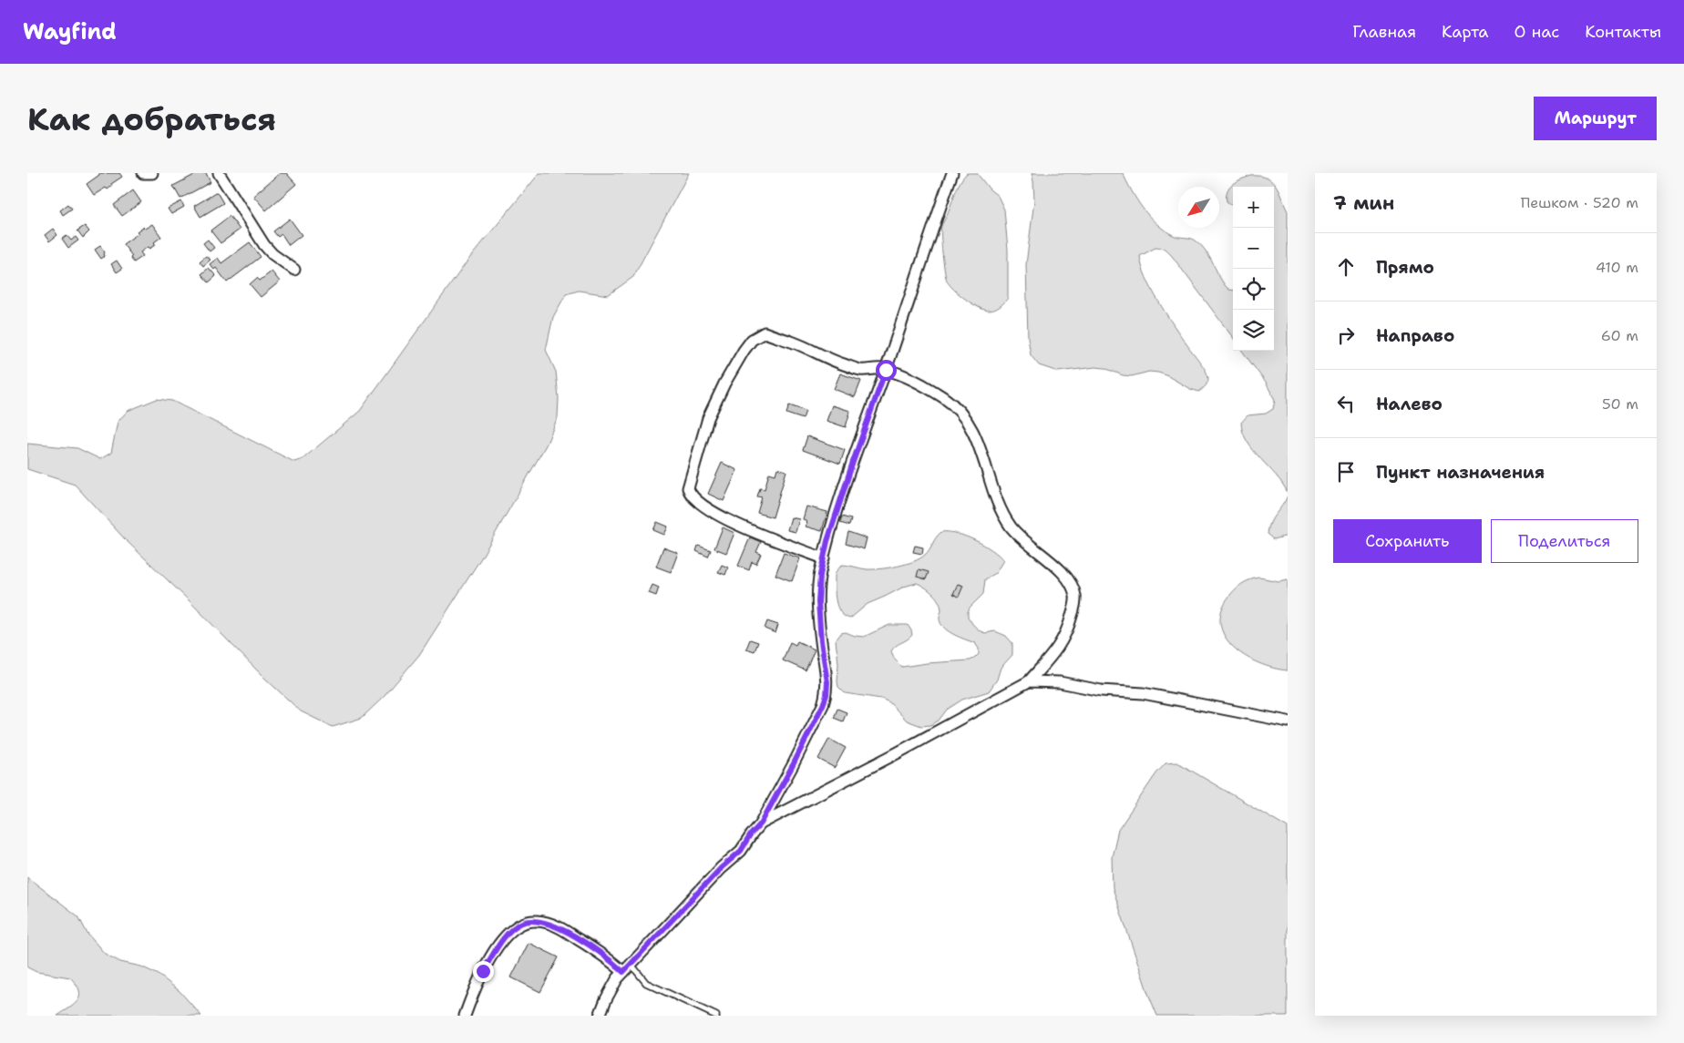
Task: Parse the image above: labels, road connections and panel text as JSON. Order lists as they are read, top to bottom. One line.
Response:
{"north":"bottom left","page":{"header":"Wayfind","nav":["Главная","Карта","О нас","Контакты"],"buttons":["Маршрут",["Сохранить","Поделиться"]],"title":"Как добраться","heading":["7 мин","Пешком · 520 m"],"map_buttons":["+","−"],"list":[["Прямо","410 m"],["Направо","60 m"],["Налево","50 m"],"Пункт назначения"]}}
